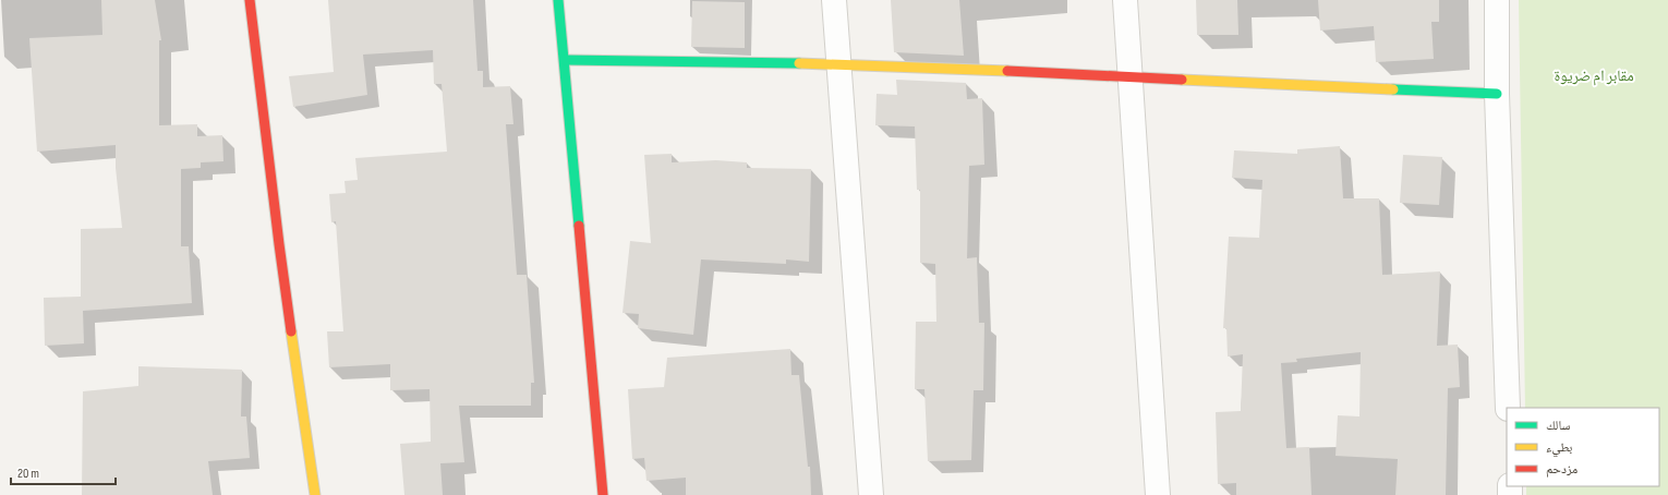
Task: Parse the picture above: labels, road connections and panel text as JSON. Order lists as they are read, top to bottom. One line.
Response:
{"parks":["مقابر ام ضريوة"],"legend":["سالك","بطيء","مزدحم"],"scale_bar":"20 m"}
